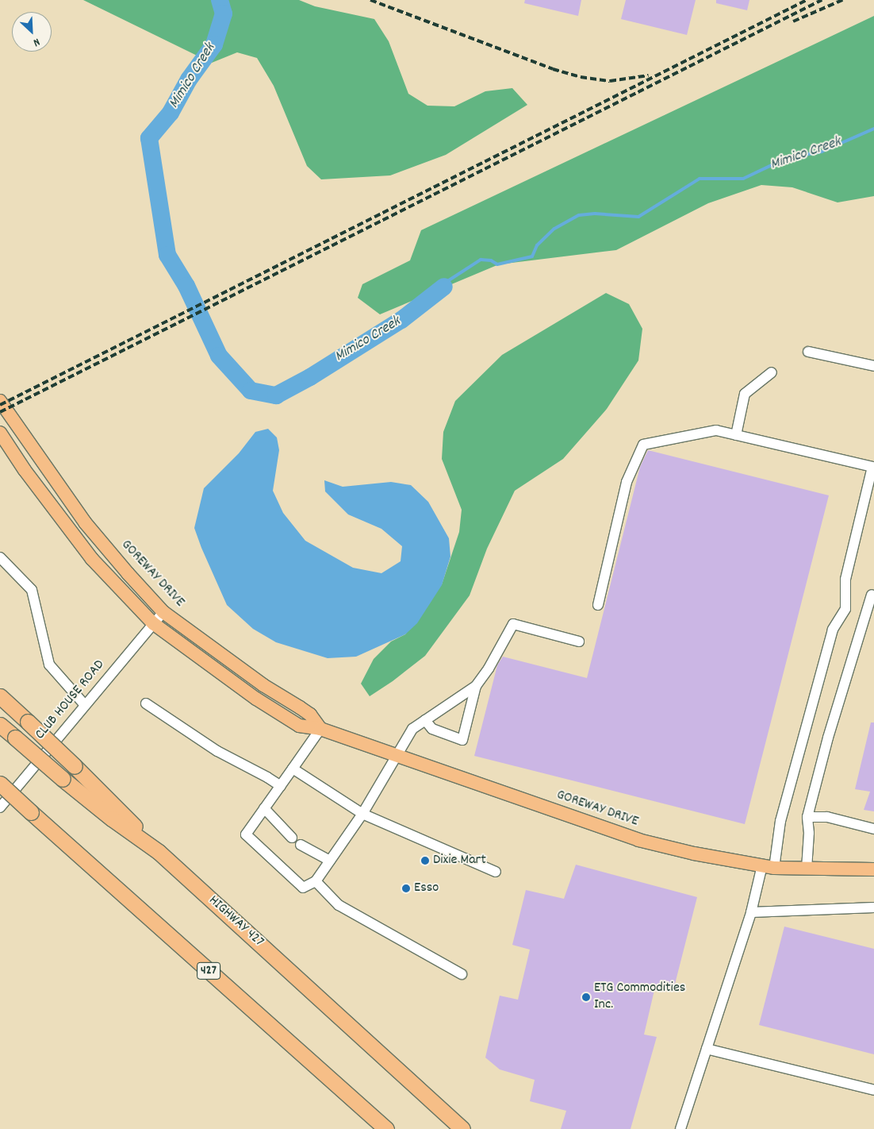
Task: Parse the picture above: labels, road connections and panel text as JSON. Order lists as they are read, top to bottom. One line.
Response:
{"streets":{"highway":["HIGHWAY 427","427"],"main road":["GOREWAY DRIVE"],"street":["CLUB HOUSE ROAD"]},"crossings":[["GOREWAY DRIVE","CLUB HOUSE ROAD"]],"water":["Mimico Creek"],"places":["Dixie Mart","Esso","ETG Commodities Inc."],"north":"bottom right"}
